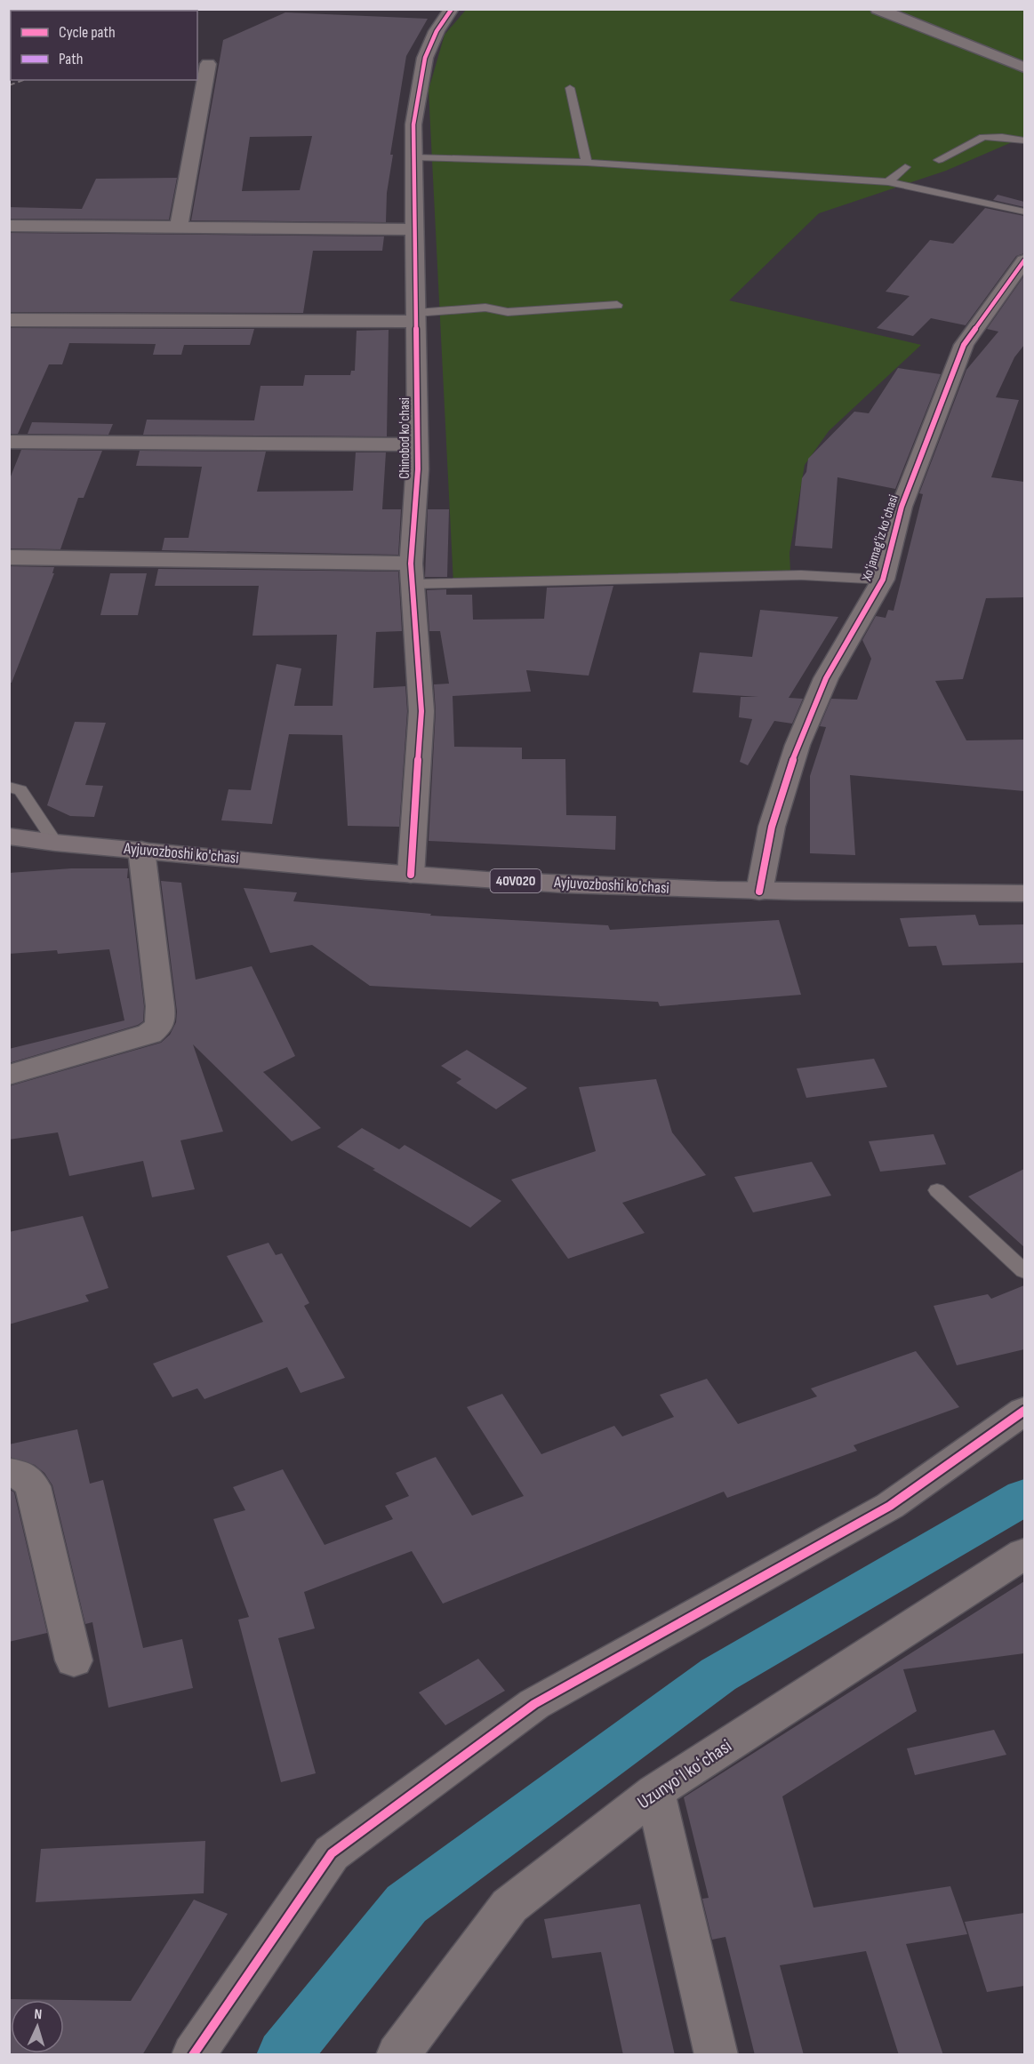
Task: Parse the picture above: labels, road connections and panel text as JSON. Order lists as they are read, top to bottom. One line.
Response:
{"streets":{"main road":["Ayjuvozboshi ko'chasi","40V020"],"street":["Chinobod koʻchasi","Xoʻjamagʻiz koʻchasi","Uzunyoʻl koʻchasi"]},"crossings":[["Chinobod koʻchasi","Ayjuvozboshi ko'chasi"],["Xoʻjamagʻiz koʻchasi","Ayjuvozboshi ko'chasi"]],"legend":["Cycle path","Path"],"north":"top"}
